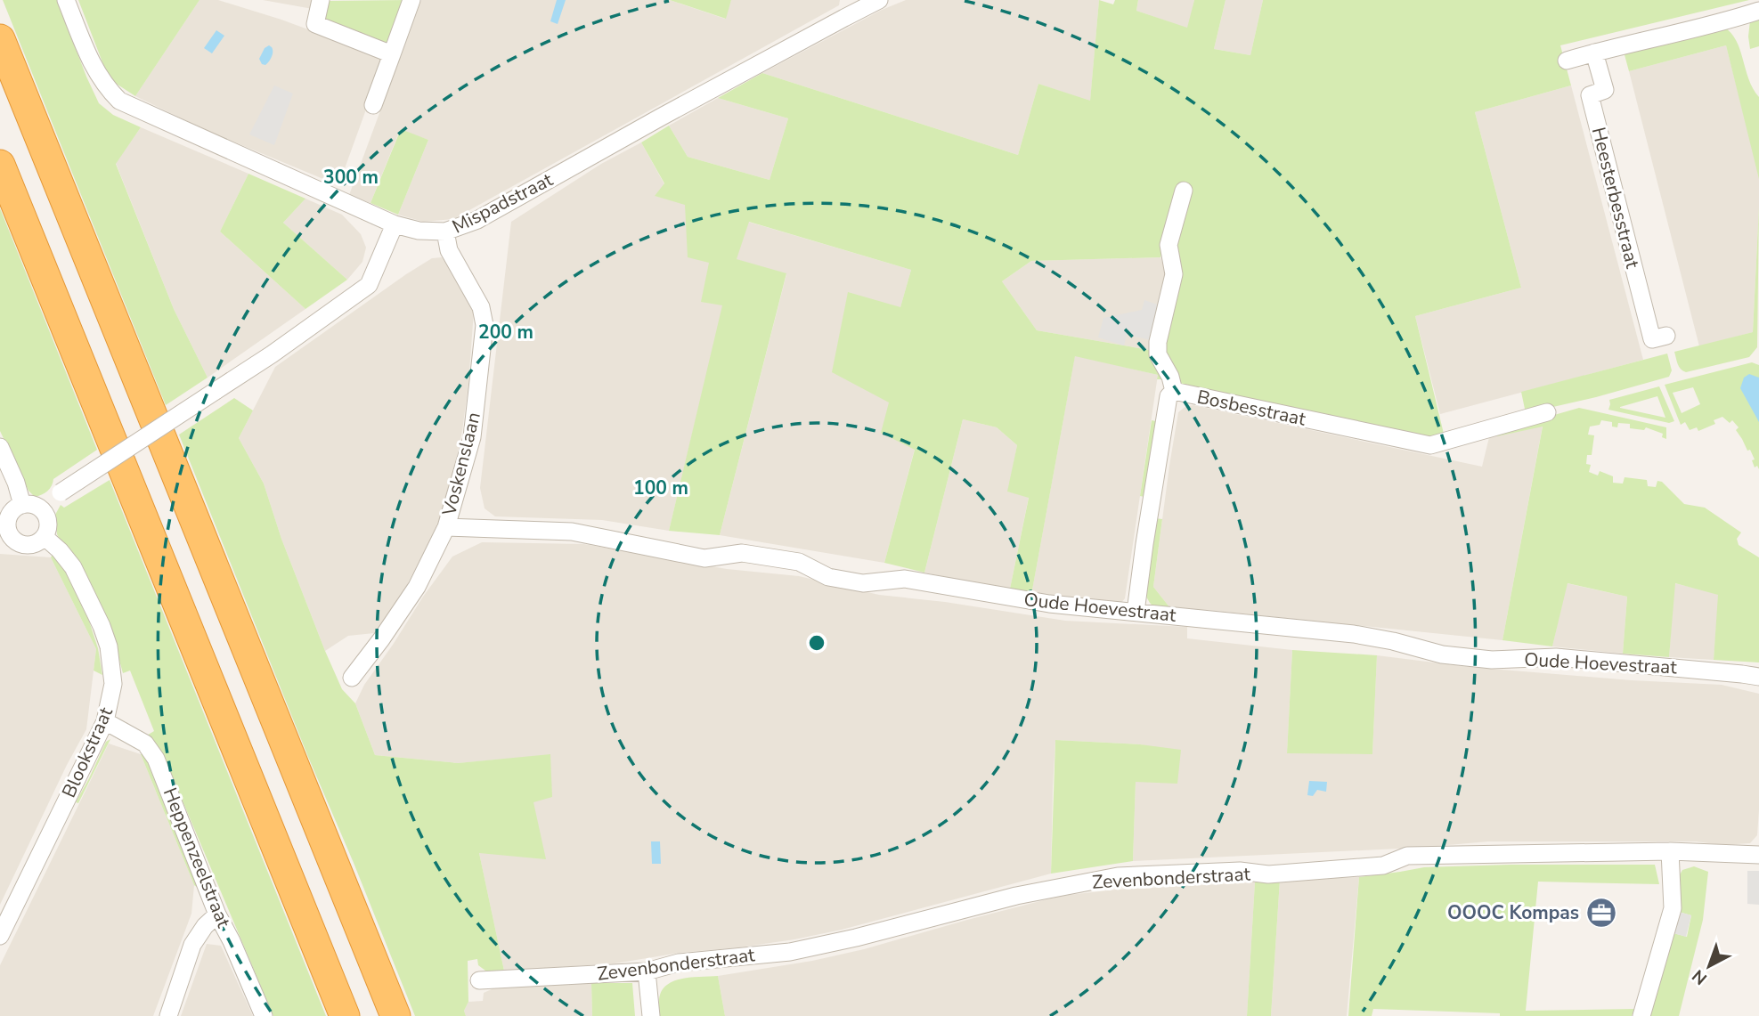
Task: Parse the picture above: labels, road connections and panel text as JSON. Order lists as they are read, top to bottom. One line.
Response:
{"streets":{"street":["Heesterbesstraat","Mispadstraat","Bosbesstraat","Voskenslaan","Oude Hoevestraat","Blookstraat","Heppenzeelstraat","Zevenbonderstraat"]},"crossings":[["Mispadstraat","Voskenslaan"],["Bosbesstraat","Oude Hoevestraat"],["Voskenslaan","Oude Hoevestraat"],["Blookstraat","Heppenzeelstraat"]],"places":{"office":["OOOC Kompas"]},"north":"bottom left","rings":["300 m","200 m","100 m"]}
